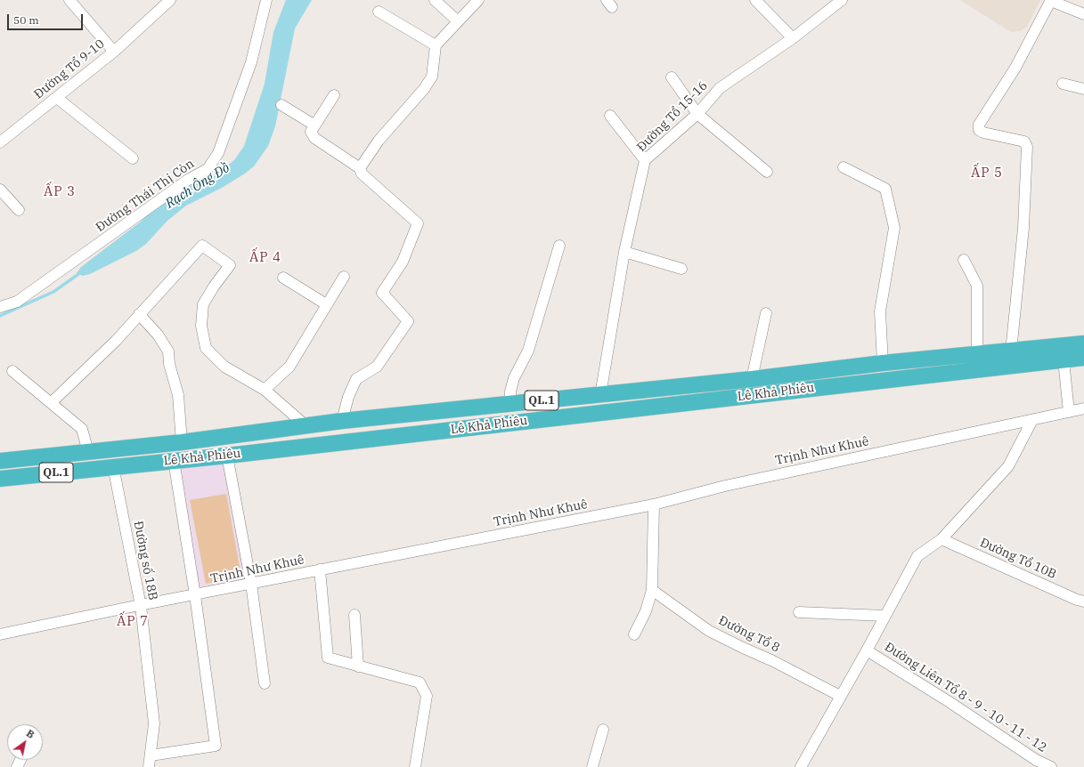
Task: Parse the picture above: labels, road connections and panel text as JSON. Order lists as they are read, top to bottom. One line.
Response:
{"streets":{"highway":["Lê Khả Phiêu","QL.1"],"street":["Đường Tổ 9-10","Đường Tổ 15-16","Đường Thái Thị Còn","Trịnh Như Khuê","Đường Tổ 10B","Đường số 18B","Đường Tổ 8","Đường Liên Tổ 8 - 9 - 10 - 11 - 12"]},"crossings":[["Đường Tổ 15-16","Lê Khả Phiêu"],["Lê Khả Phiêu","Đường số 18B"],["Trịnh Như Khuê","Đường số 18B"]],"districts":["ẤP 5","ẤP 3","ẤP 4","ẤP 7"],"water":["Rạch Ông Đồ"],"scale_bar":"50 m","north":"top right"}
